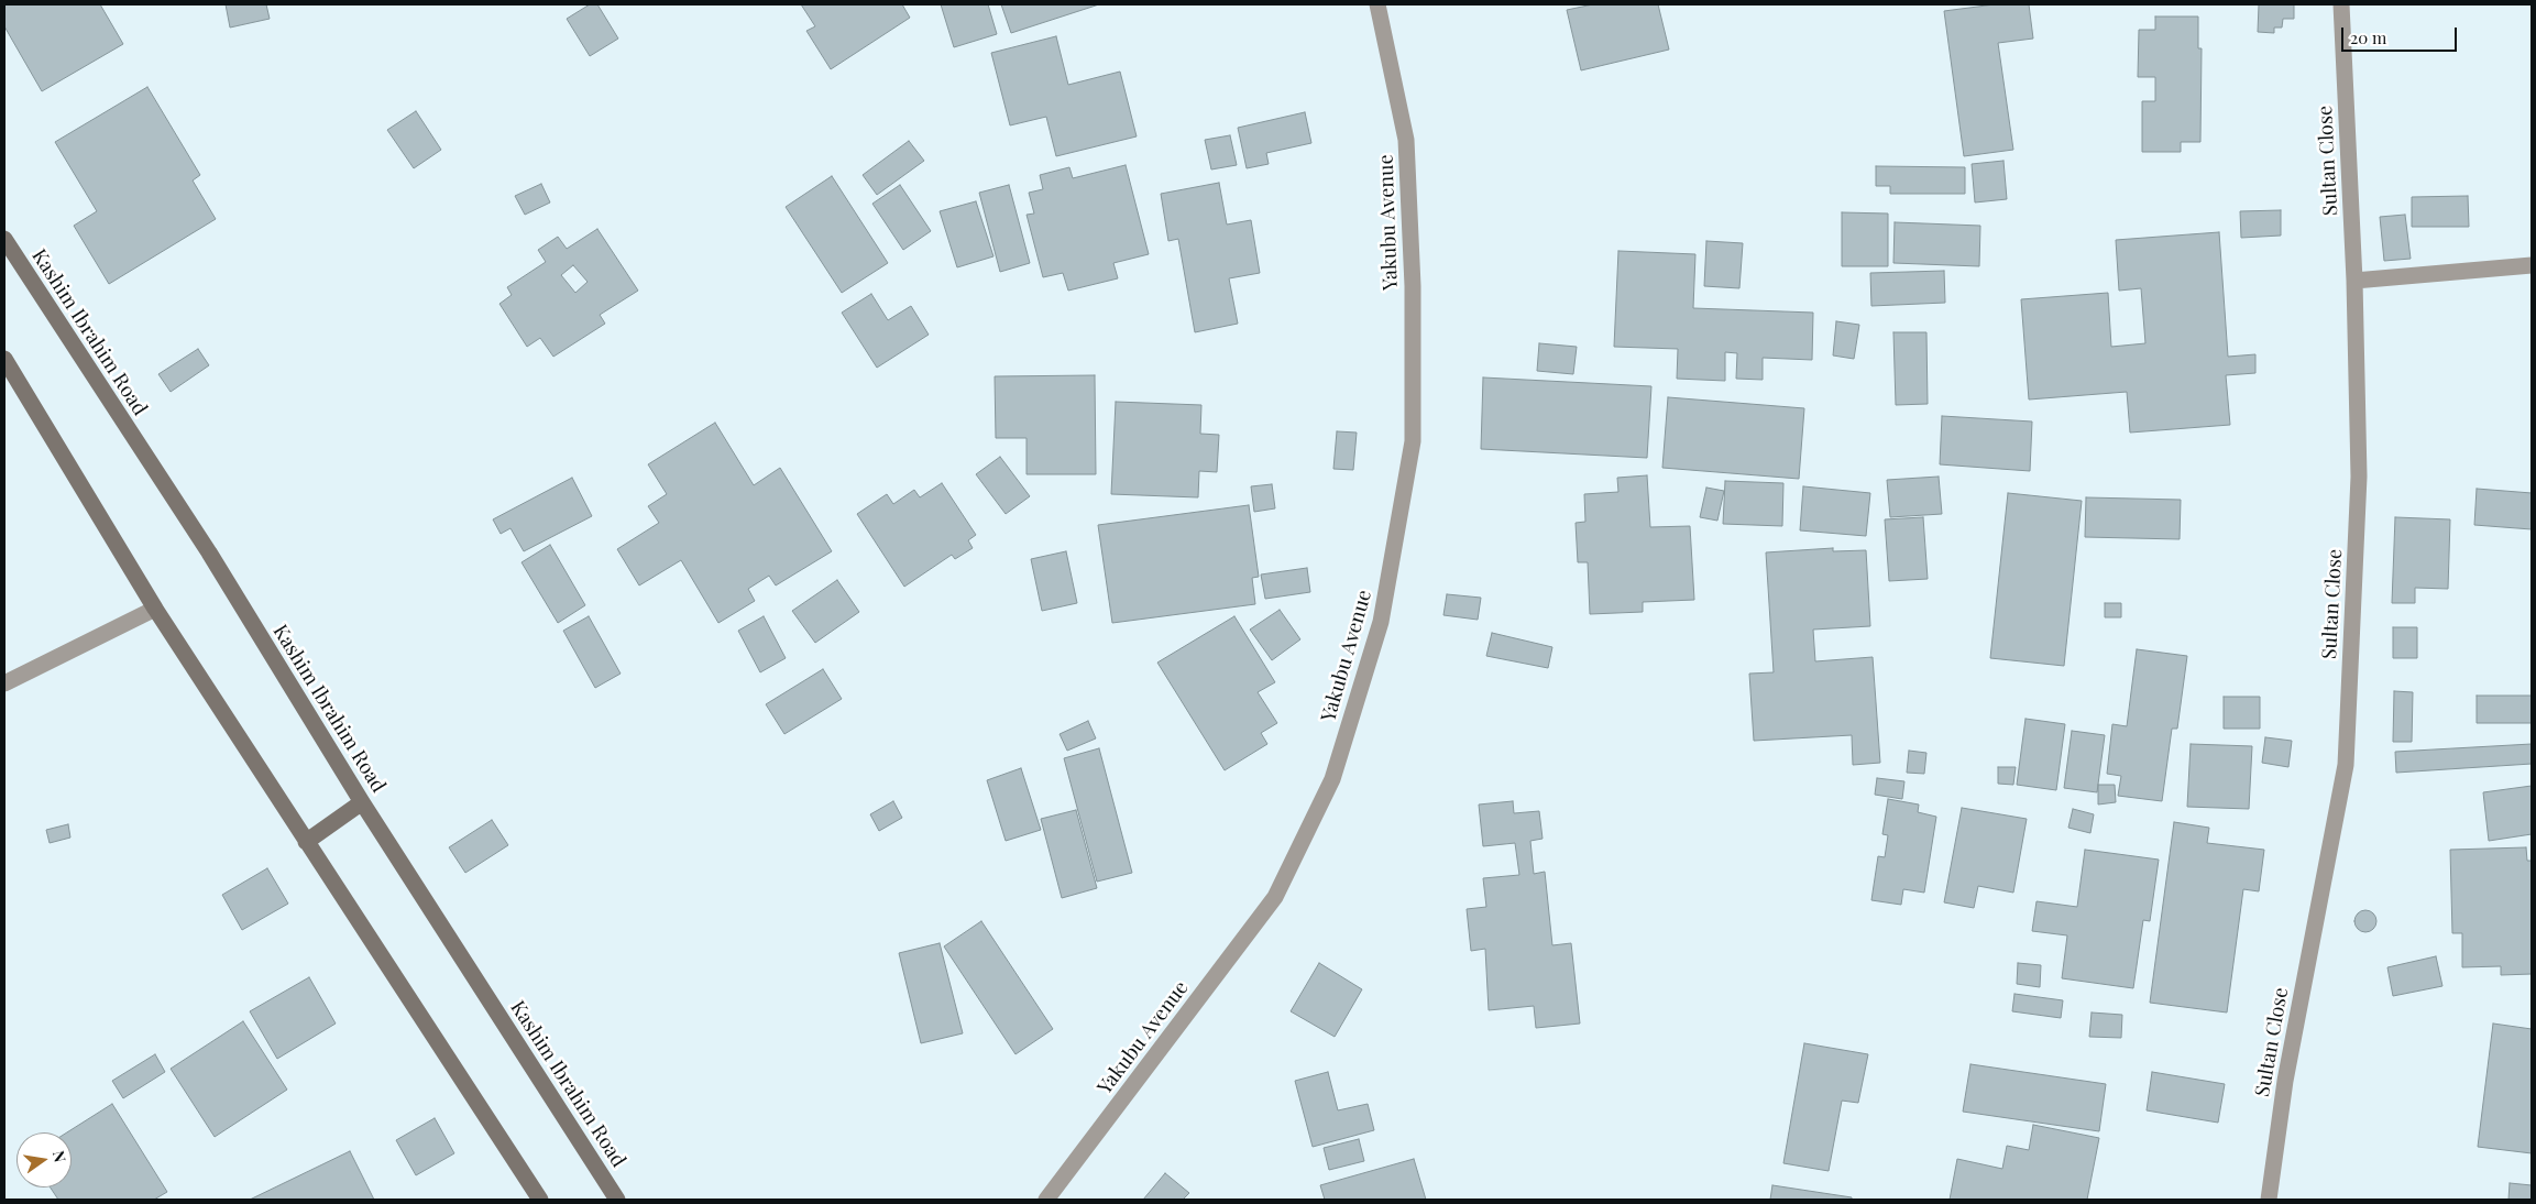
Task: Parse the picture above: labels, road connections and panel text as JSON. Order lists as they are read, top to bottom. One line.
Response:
{"streets":{"street":["Sultan Close","Yakubu Avenue","Kashim Ibrahim Road"]},"scale_bar":"20 m","north":"right"}
